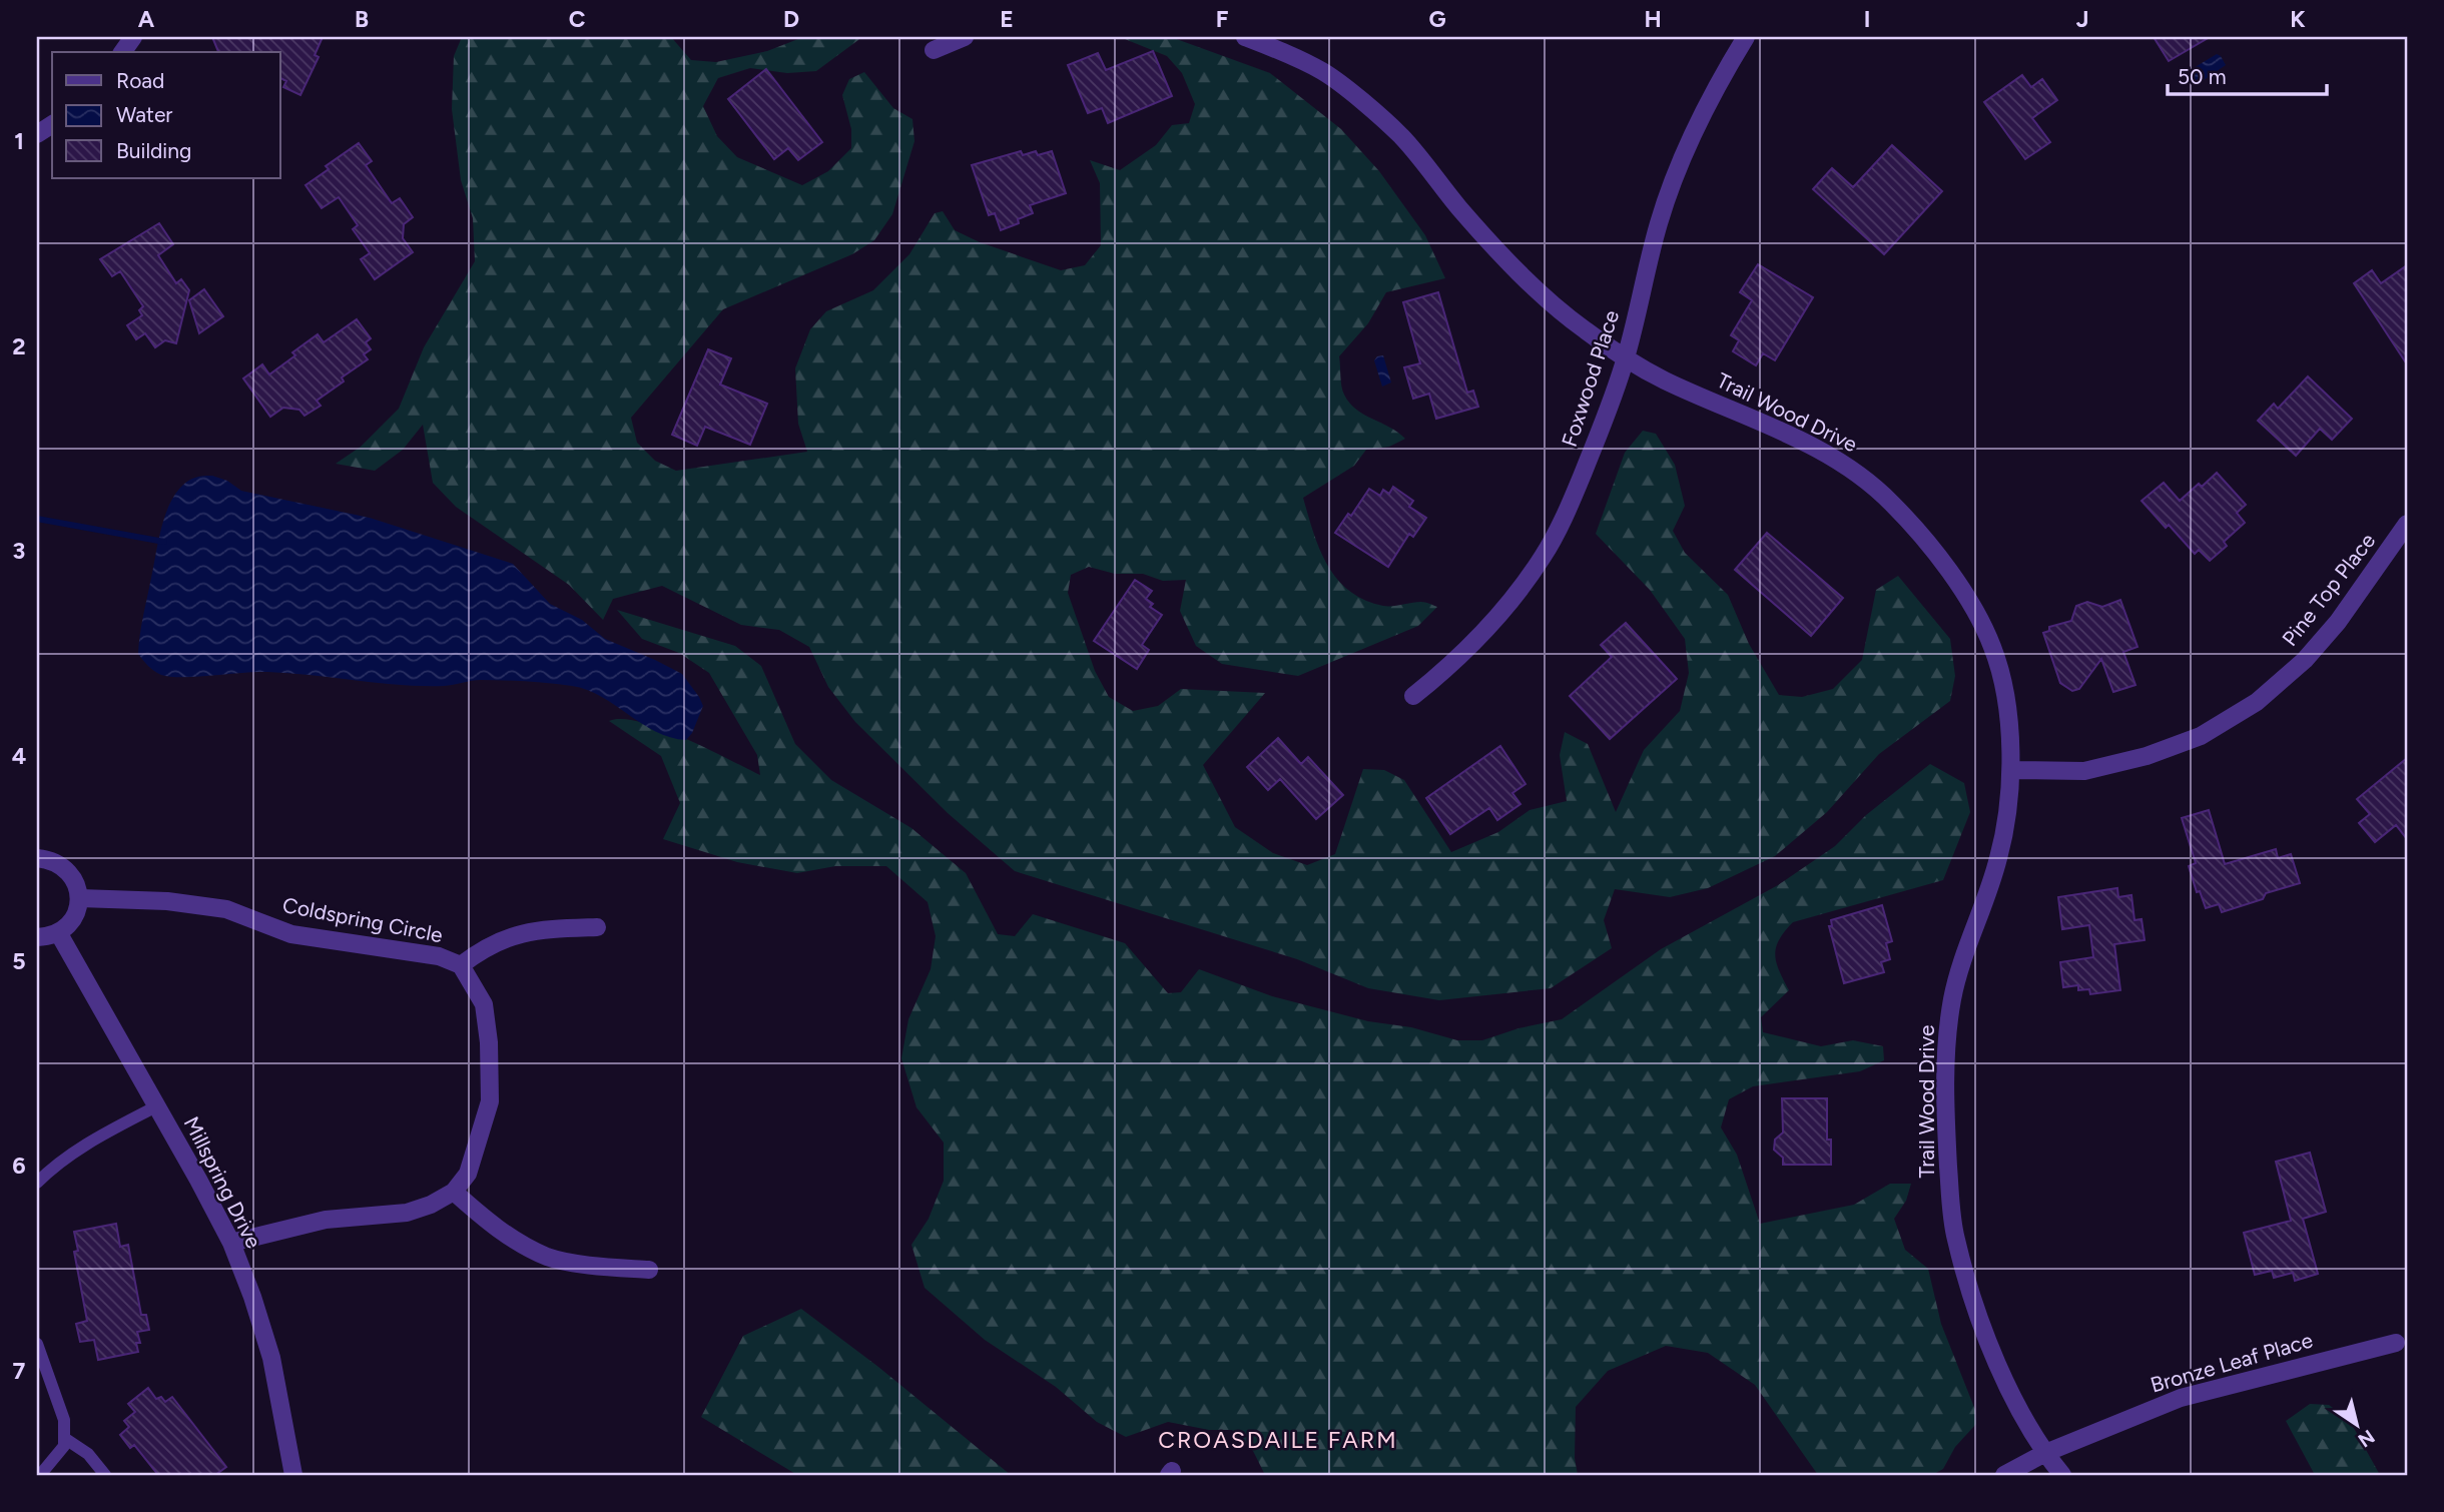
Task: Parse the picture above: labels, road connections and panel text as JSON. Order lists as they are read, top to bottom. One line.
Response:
{"streets":{"street":["Foxwood Place","Trail Wood Drive","Pine Top Place","Coldspring Circle","Millspring Drive","Bronze Leaf Place"]},"crossings":[["Foxwood Place","Trail Wood Drive"],["Trail Wood Drive","Pine Top Place"],["Trail Wood Drive","Bronze Leaf Place"]],"districts":["CROASDAILE FARM"],"legend":["Road","Water","Building"],"scale_bar":"50 m","north":"bottom right","grid":{"columns":["A","B","C","D","E","F","G","H","I","J","K"],"rows":["1","2","3","4","5","6","7"]}}
